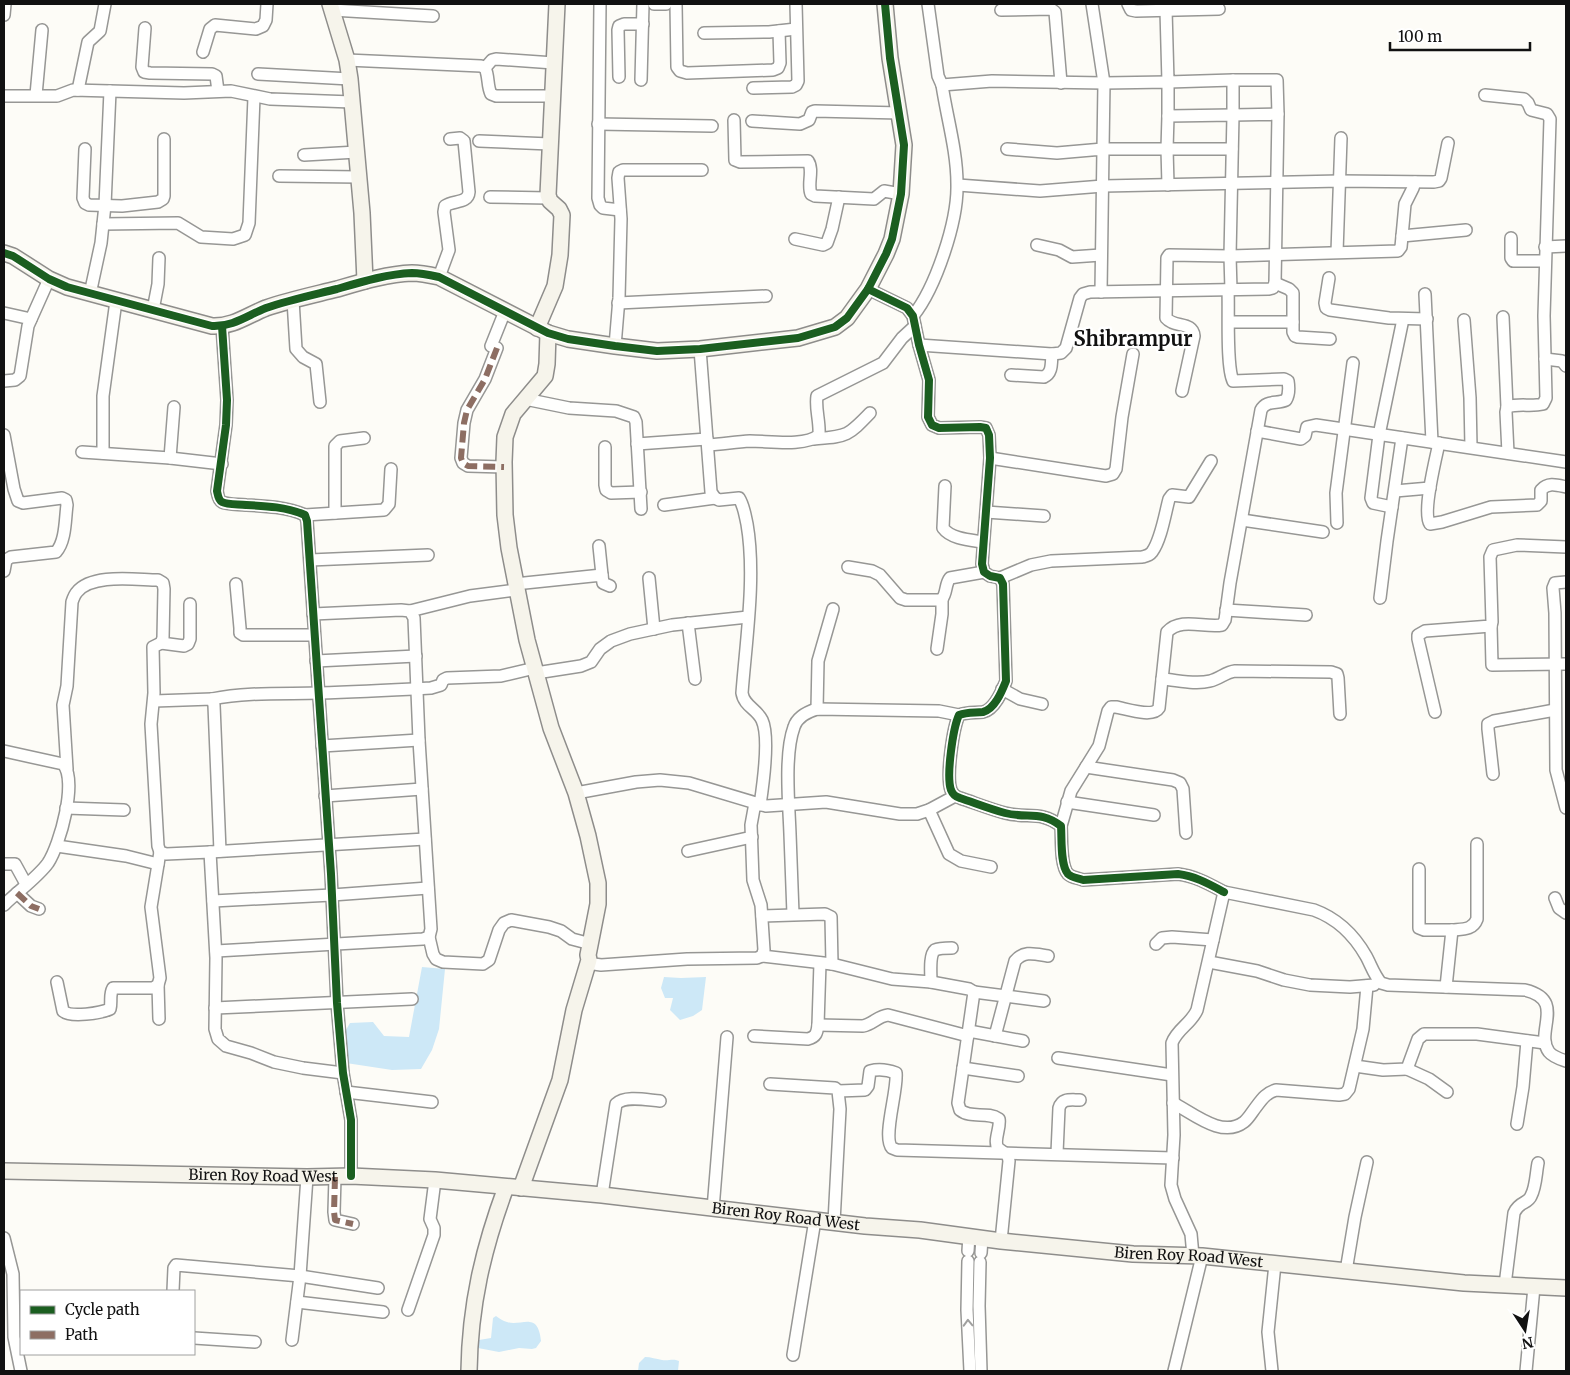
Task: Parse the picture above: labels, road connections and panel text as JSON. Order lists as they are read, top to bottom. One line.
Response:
{"streets":{"street":["Biren Roy Road West"]},"districts":["Shibrampur"],"legend":["Cycle path","Path"],"scale_bar":"100 m","north":"bottom"}
